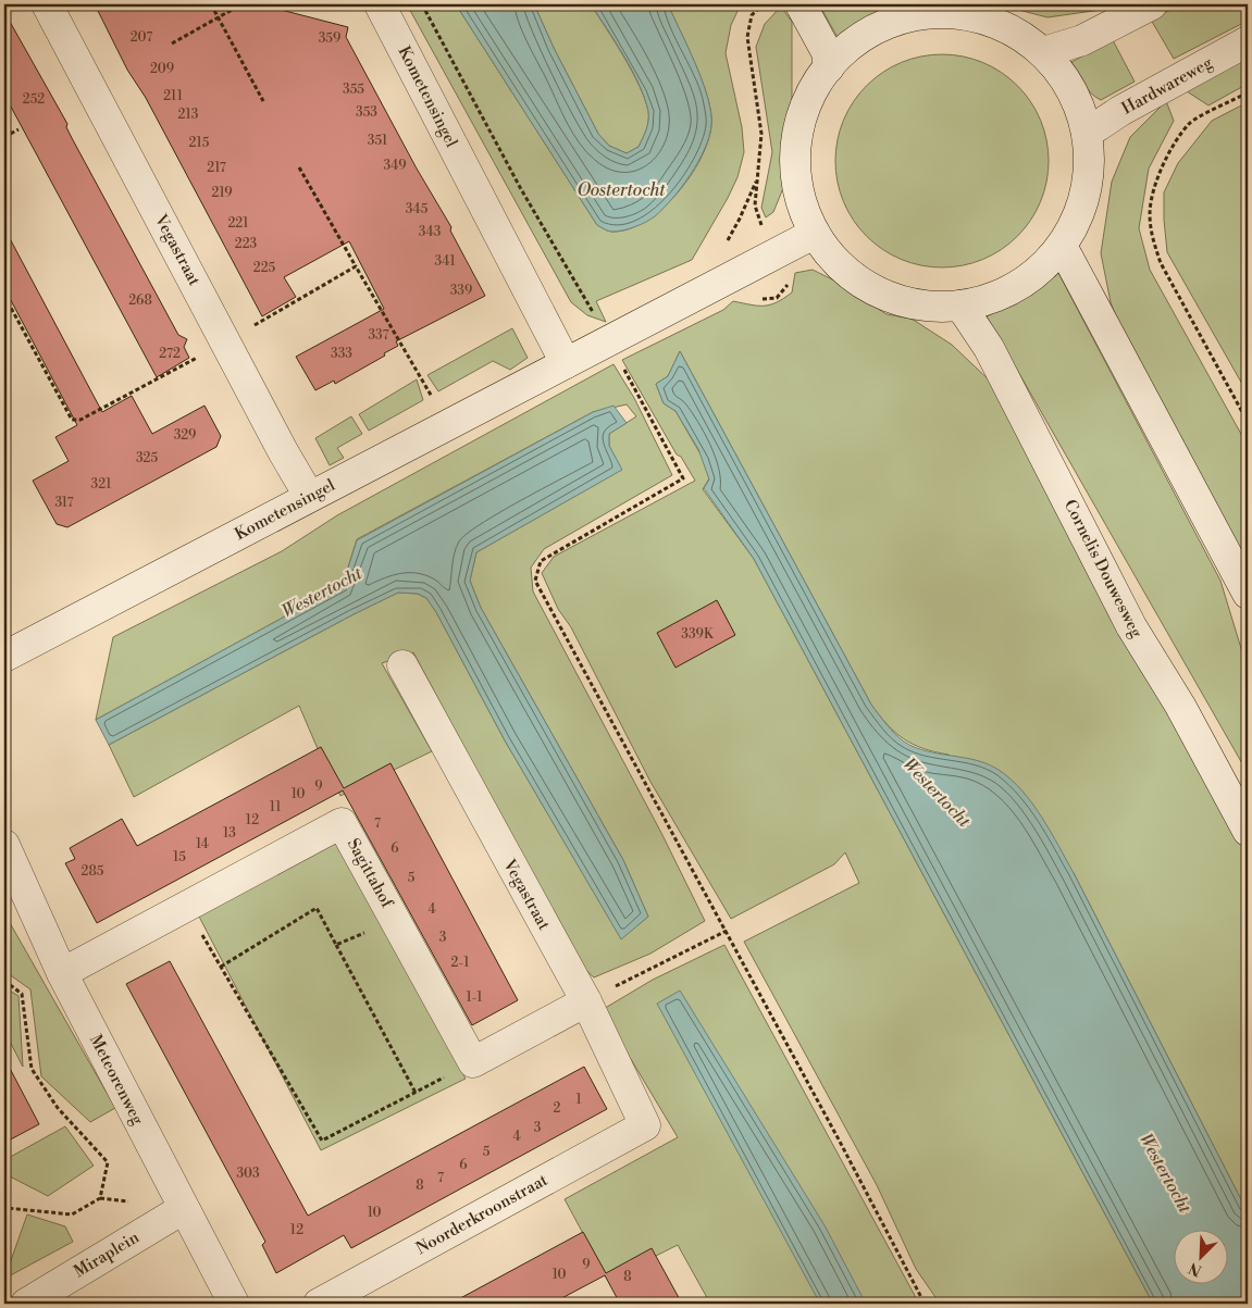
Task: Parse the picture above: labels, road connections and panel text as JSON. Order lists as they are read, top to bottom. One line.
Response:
{"streets":{"street":["Hardwareweg","Kometensingel","Vegastraat","Cornelis Douwesweg","Sagittahof","Meteorenweg","Noorderkroonstraat","Miraplein"]},"crossings":[["Kometensingel","Vegastraat"],["Vegastraat","Noorderkroonstraat"],["Sagittahof","Meteorenweg"],["Meteorenweg","Miraplein"]],"water":["Oostertocht","Westertocht"],"house_numbers":["207","359","209","355","211","252","353","213","351","215","349","217","219","345","221","343","223","341","225","339","268","337","272","333","329","325","321","317","339K","9","10","11","12","7","13","14","6","15","285","5","4","3","2-1","1-1","1","2","3","4","5","6","303","7","8","10","12","9","10","8"],"north":"bottom left"}
